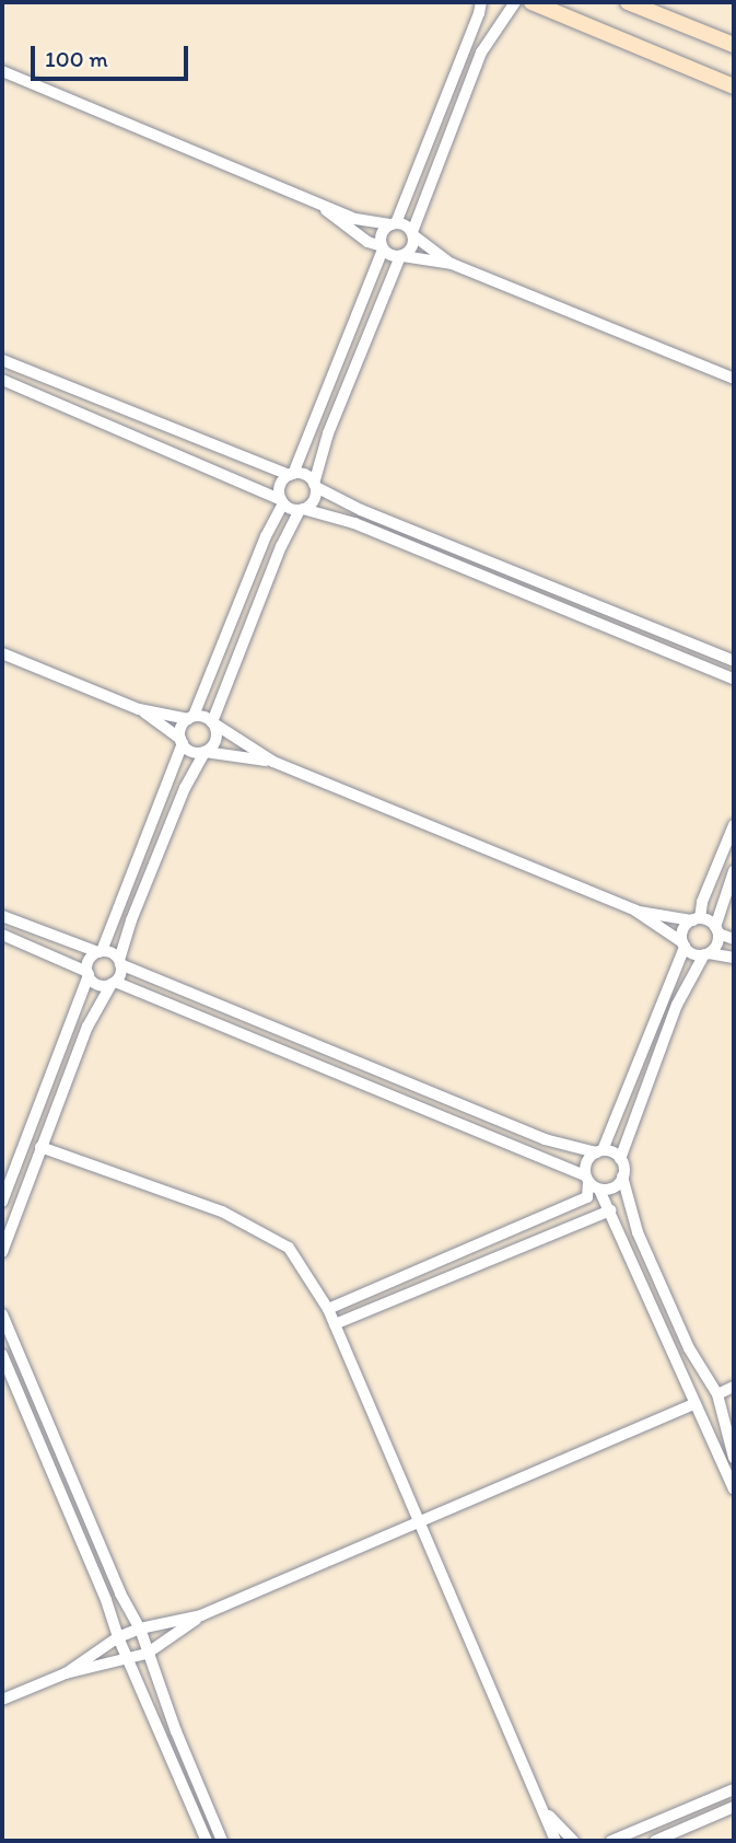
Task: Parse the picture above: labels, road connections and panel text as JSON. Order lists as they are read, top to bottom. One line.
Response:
{"scale_bar":"100 m"}
